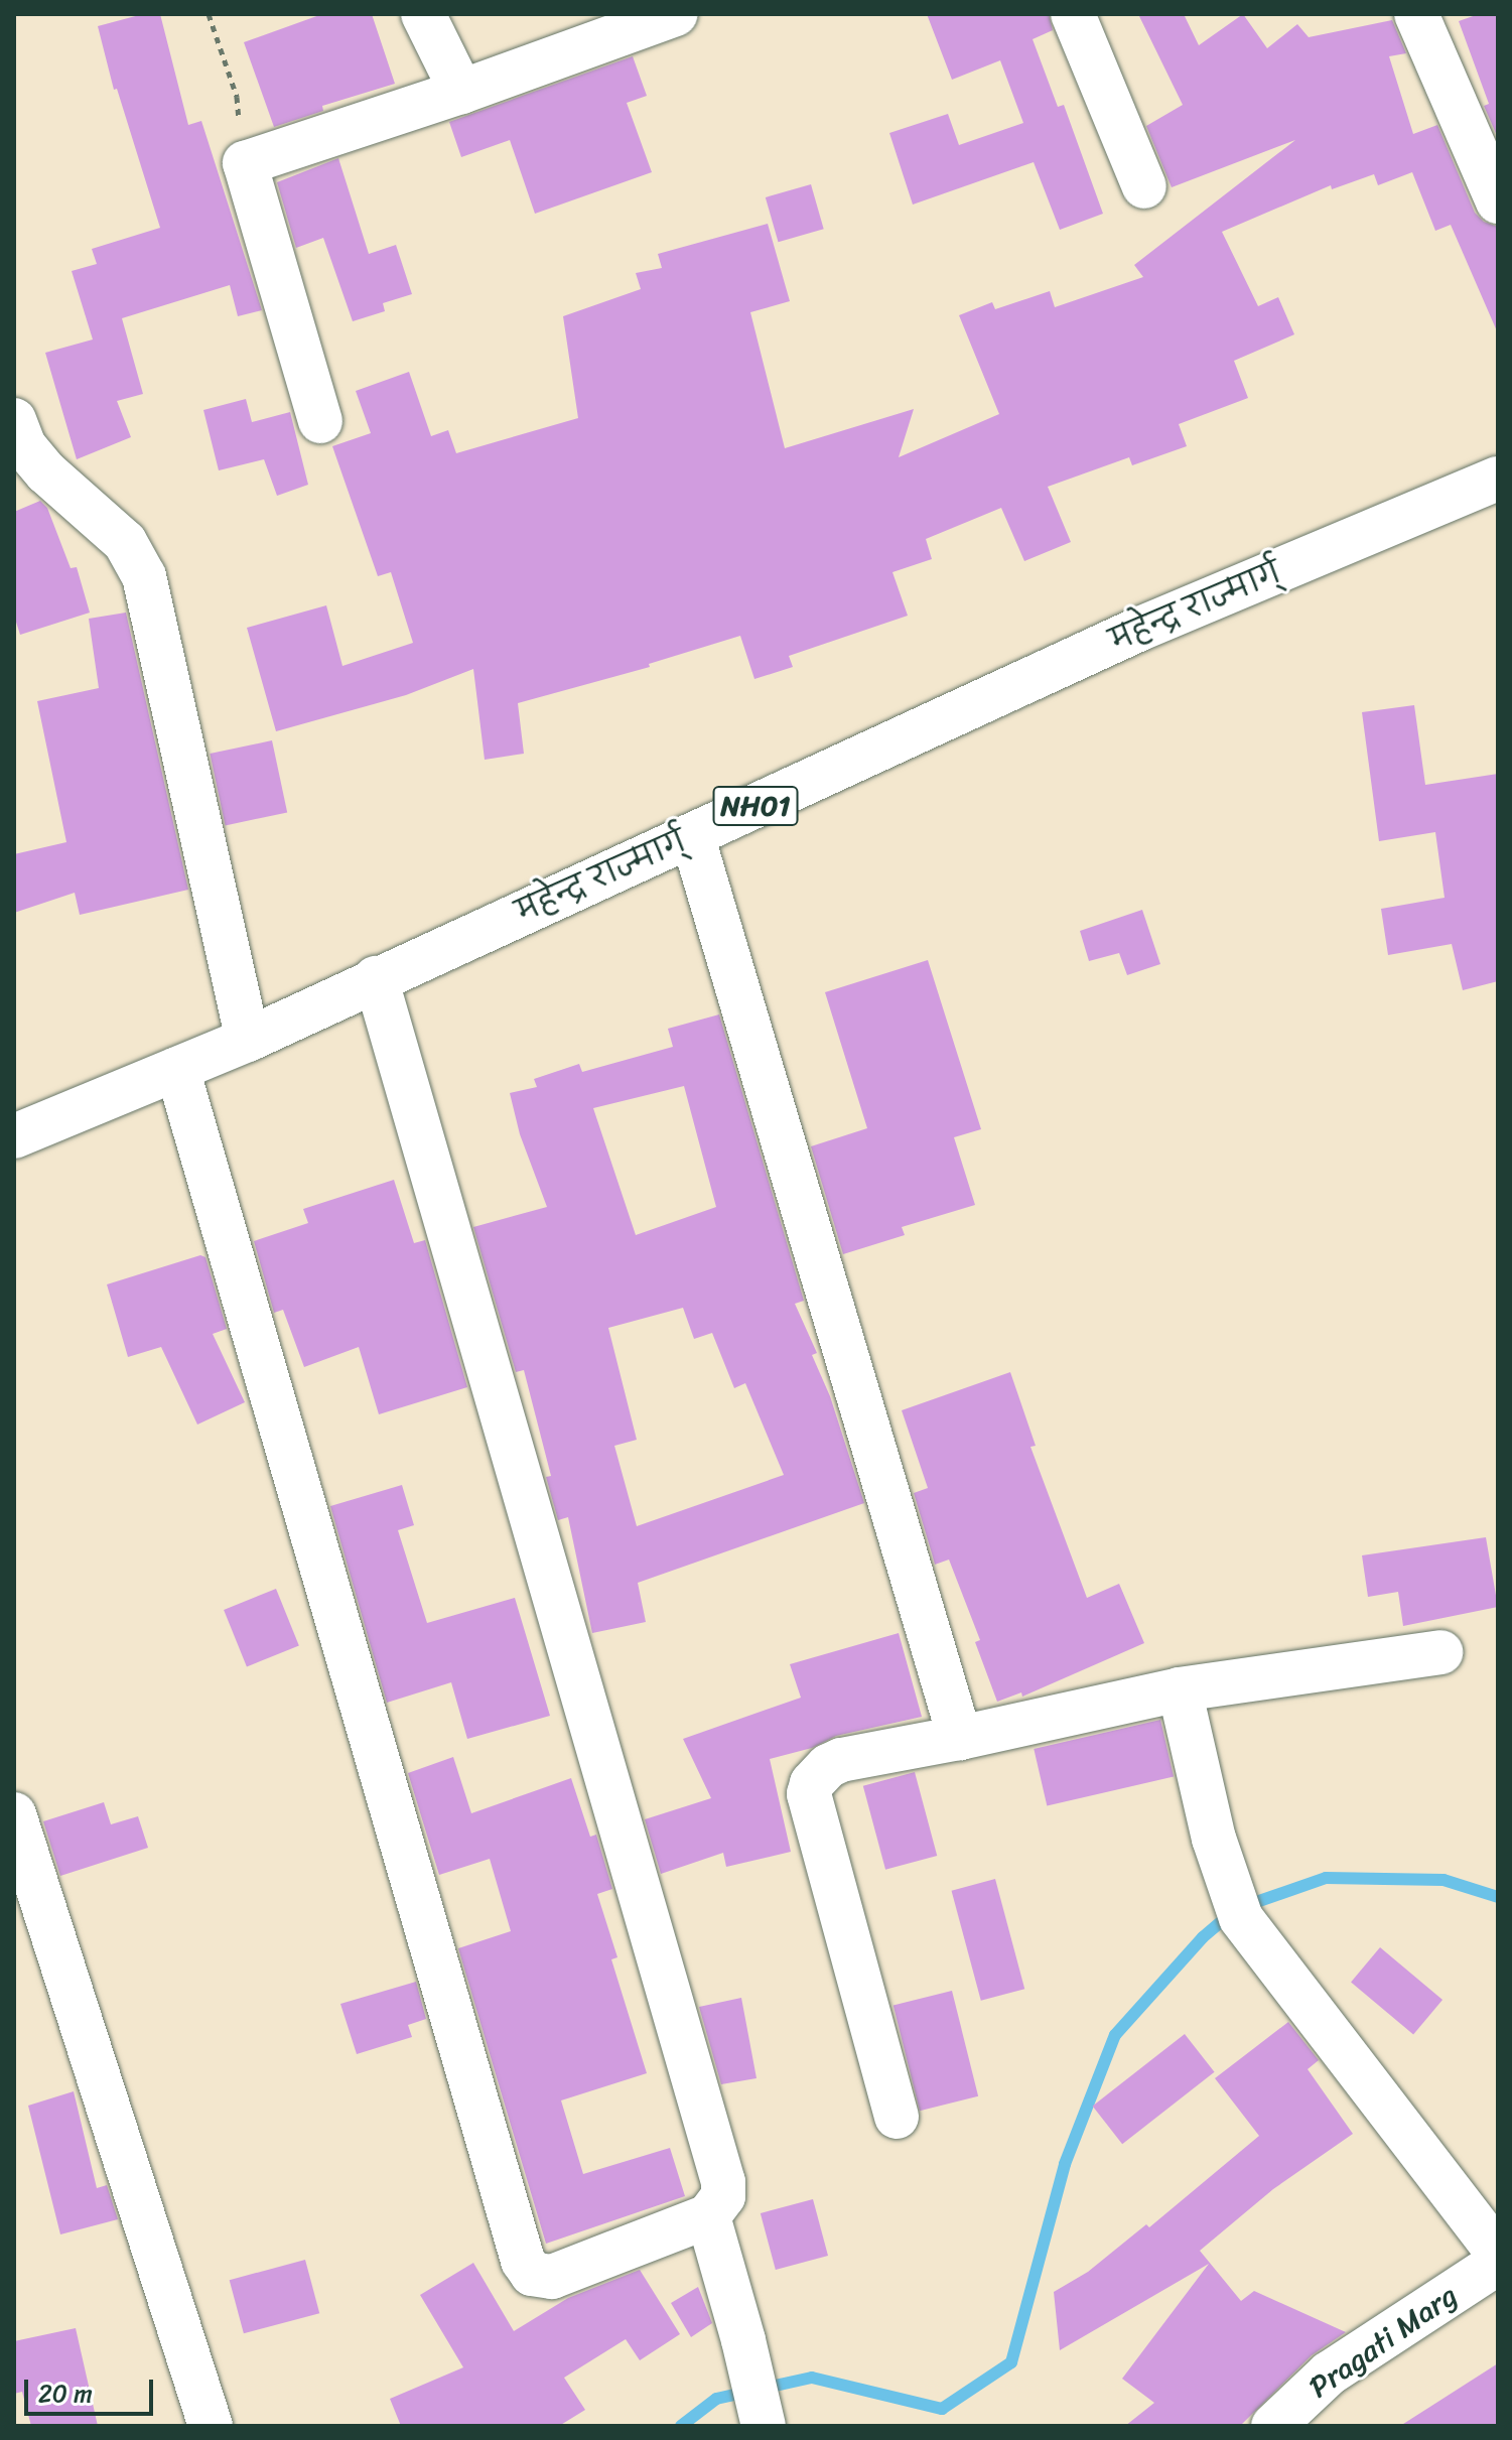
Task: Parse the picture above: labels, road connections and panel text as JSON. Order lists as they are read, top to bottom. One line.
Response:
{"streets":{"main road":["महेन्द्र राज्मार्ग्","NH01","Pragati Marg"]},"scale_bar":"20 m"}
